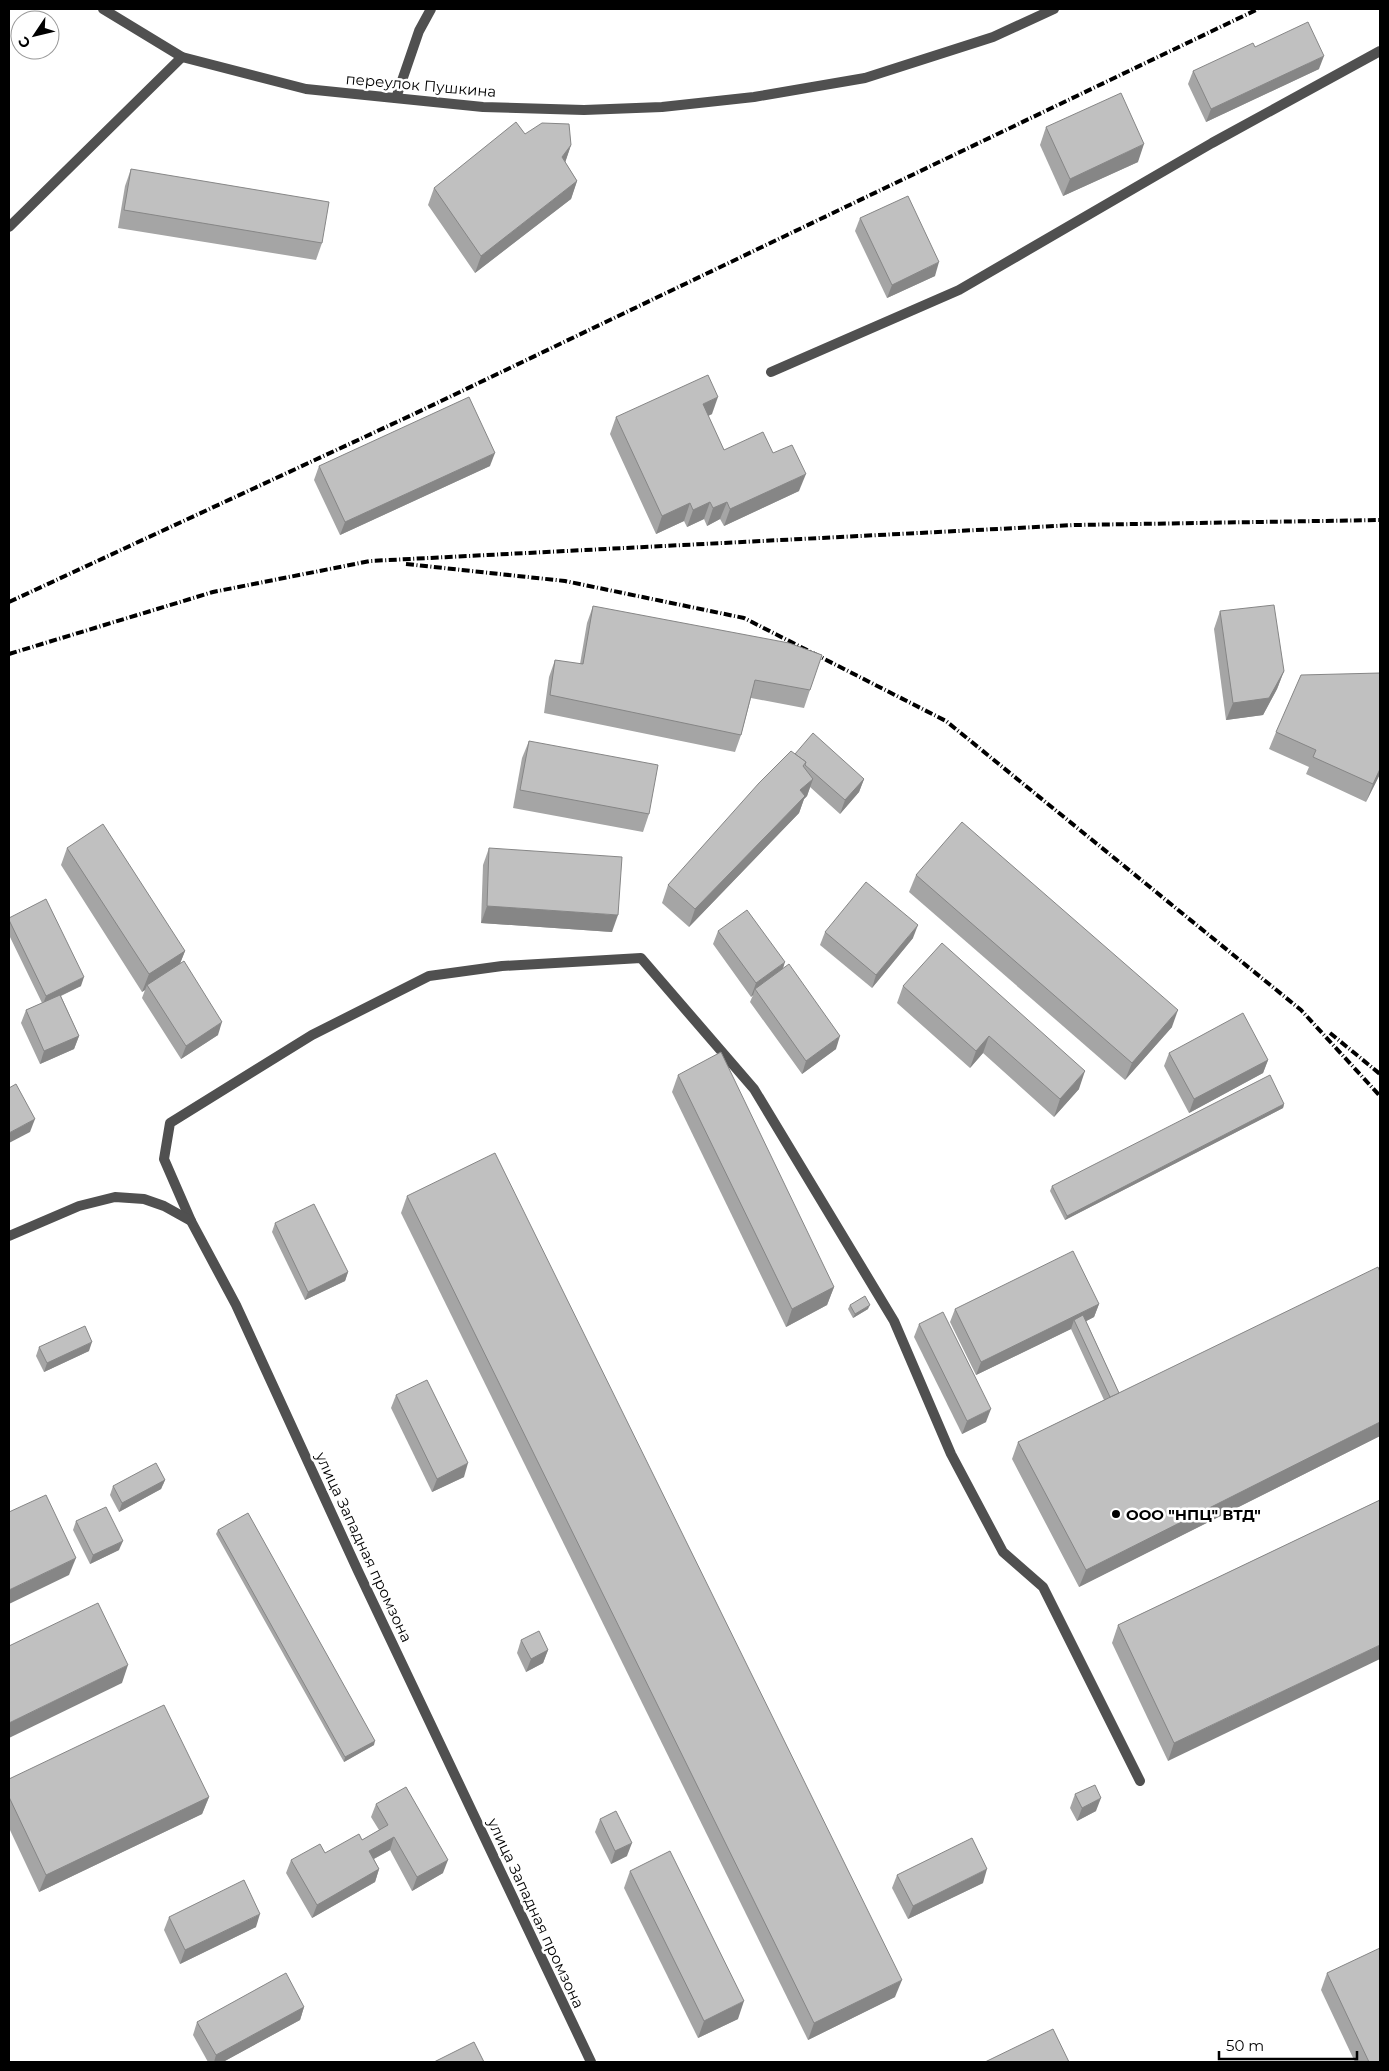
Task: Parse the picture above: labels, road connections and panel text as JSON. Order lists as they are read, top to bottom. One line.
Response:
{"streets":{"street":["переулок Пушкина","улица Западная промзона"]},"places":["ООО \"НПЦ\" ВТД\""],"scale_bar":"50 m","north":"bottom left"}
